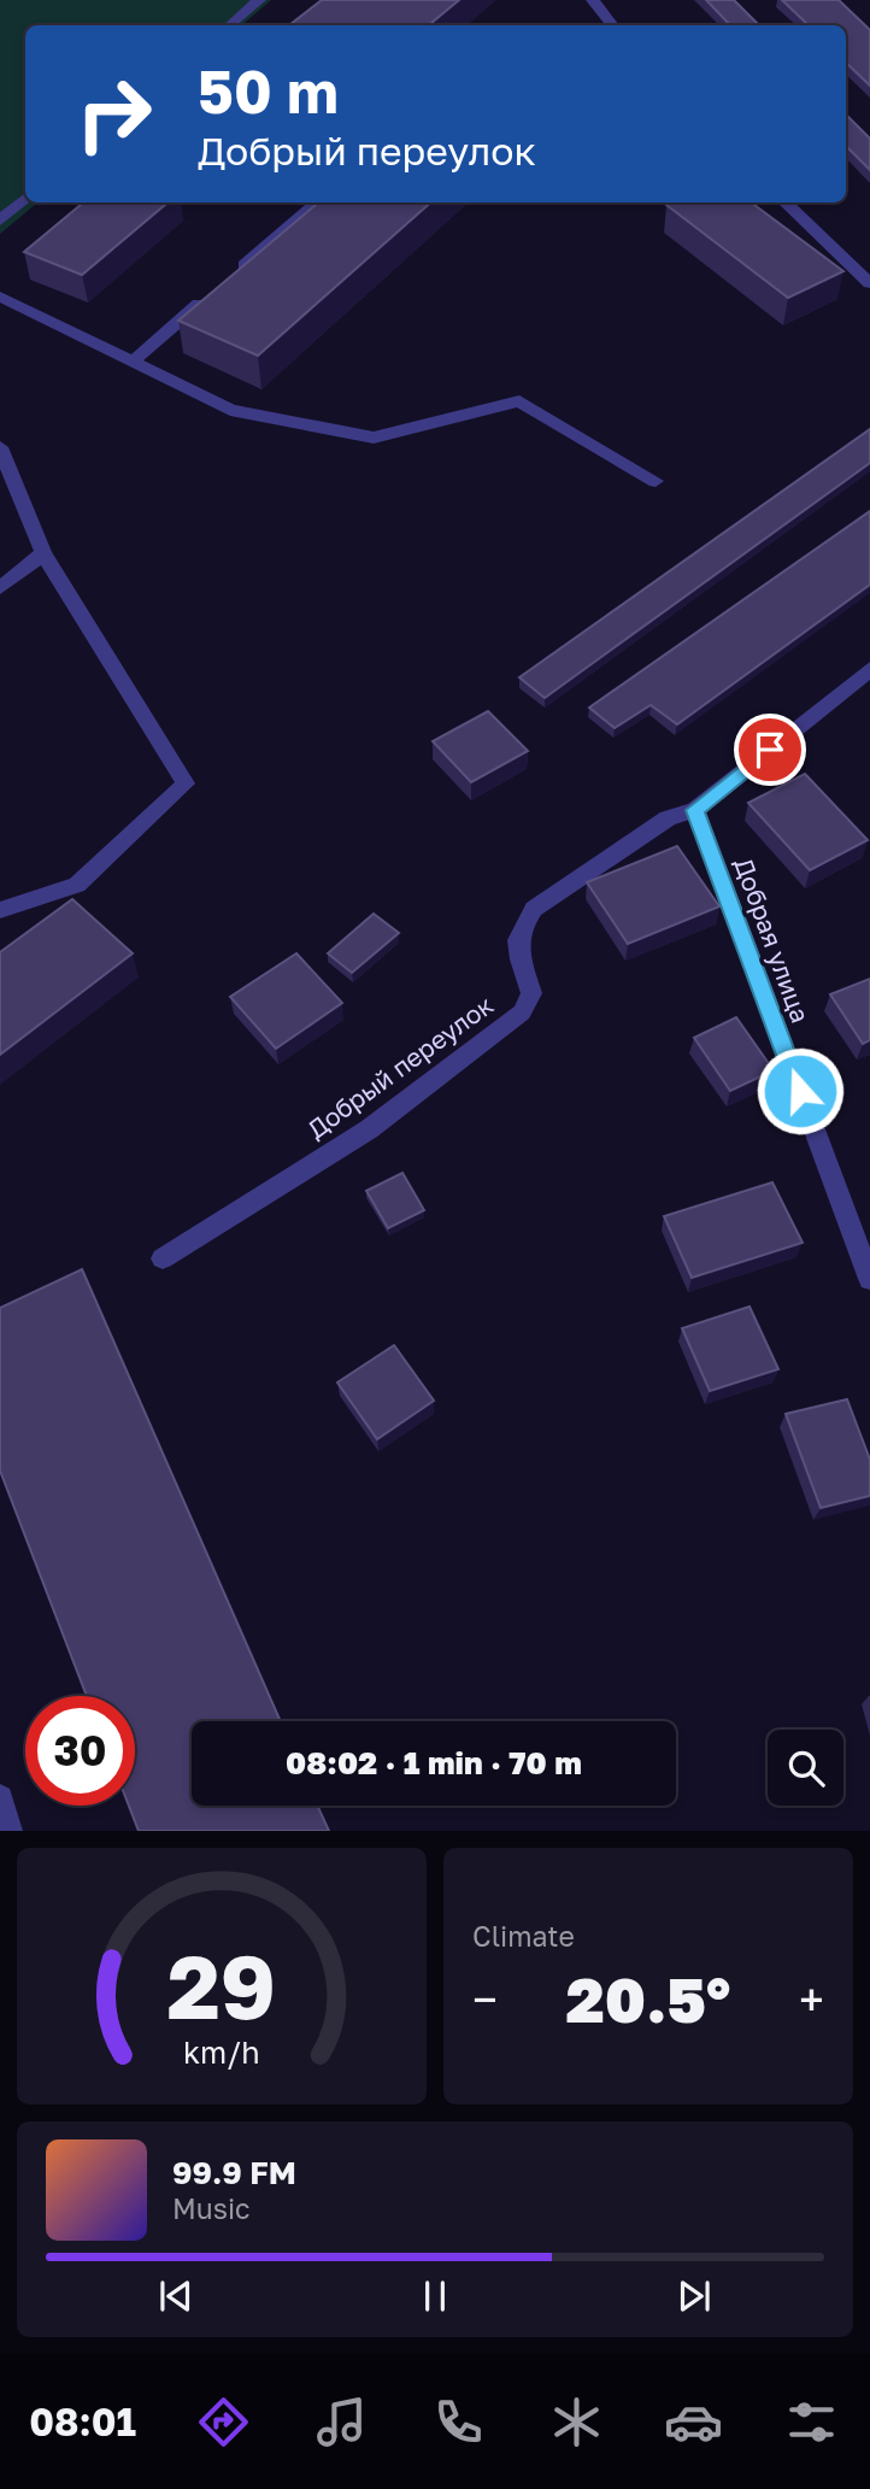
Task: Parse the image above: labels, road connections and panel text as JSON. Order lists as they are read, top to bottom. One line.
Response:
{"streets":{"street":["Добрая улица","Добрый переулок"]},"crossings":[["Добрая улица","Добрый переулок"]],"page":{"turn":["50 m","Добрый переулок"],"limit":"30","trip":"08:02 · 1 min · 70 m","tile":"Climate","heat":["−","20.5°","+"],"song":["99.9 FM","Music"],"tabs":"08:01","gauge":["29","km/h"]}}
